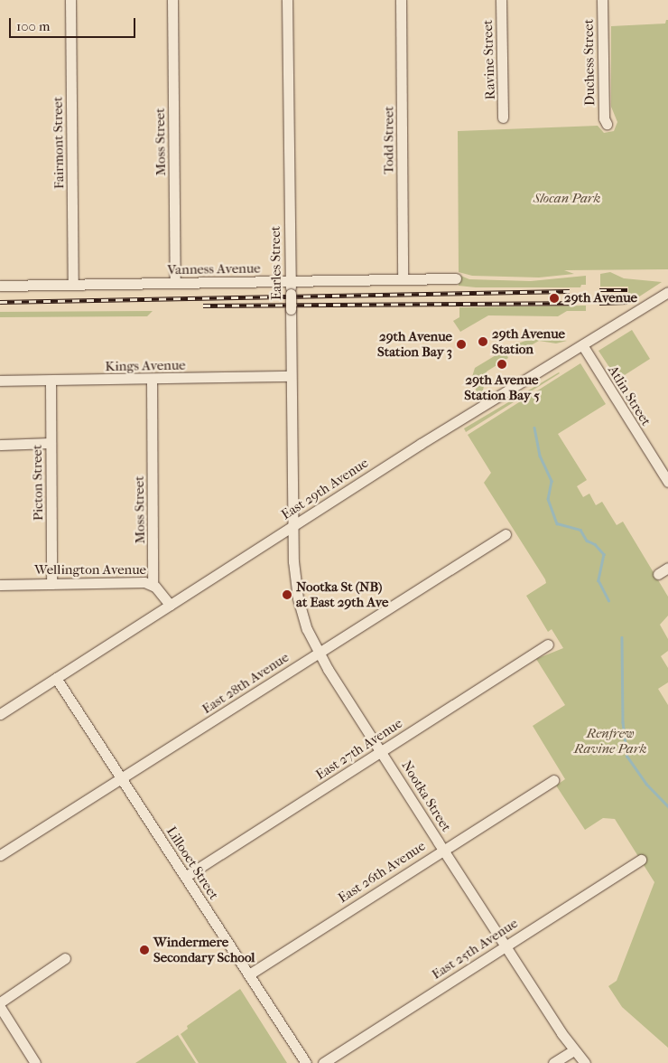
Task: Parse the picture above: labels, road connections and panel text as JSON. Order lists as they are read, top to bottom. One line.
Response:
{"streets":{"street":["Ravine Street","Duchess Street","Todd Street","Moss Street","Fairmont Street","Earles Street","Vanness Avenue","Kings Avenue","Atlin Street","Picton Street","East 29th Avenue","Wellington Avenue","East 28th Avenue","East 27th Avenue","Nootka Street","Lillooet Street","East 26th Avenue","East 25th Avenue"]},"crossings":[["Todd Street","Vanness Avenue"],["Moss Street","Vanness Avenue"],["Moss Street","Kings Avenue"],["Moss Street","Wellington Avenue"],["Fairmont Street","Vanness Avenue"],["Earles Street","Vanness Avenue"],["Earles Street","Kings Avenue"],["Earles Street","East 29th Avenue"],["Earles Street","Nootka Street"],["Kings Avenue","Picton Street"],["Atlin Street","East 29th Avenue"],["Picton Street","Wellington Avenue"],["East 29th Avenue","Wellington Avenue"],["East 29th Avenue","Nootka Street"],["East 29th Avenue","Lillooet Street"],["East 28th Avenue","Nootka Street"],["East 28th Avenue","Lillooet Street"],["East 27th Avenue","Nootka Street"],["East 27th Avenue","Lillooet Street"],["Nootka Street","East 26th Avenue"],["Nootka Street","East 25th Avenue"],["Lillooet Street","East 26th Avenue"]],"parks":["Slocan Park","Renfrew Ravine Park"],"places":["29th Avenue","29th Avenue Station","29th Avenue Station Bay 3","29th Avenue Station Bay 5","Nootka St (NB) at East 29th Ave","Windermere Secondary School"],"scale_bar":"100 m"}
